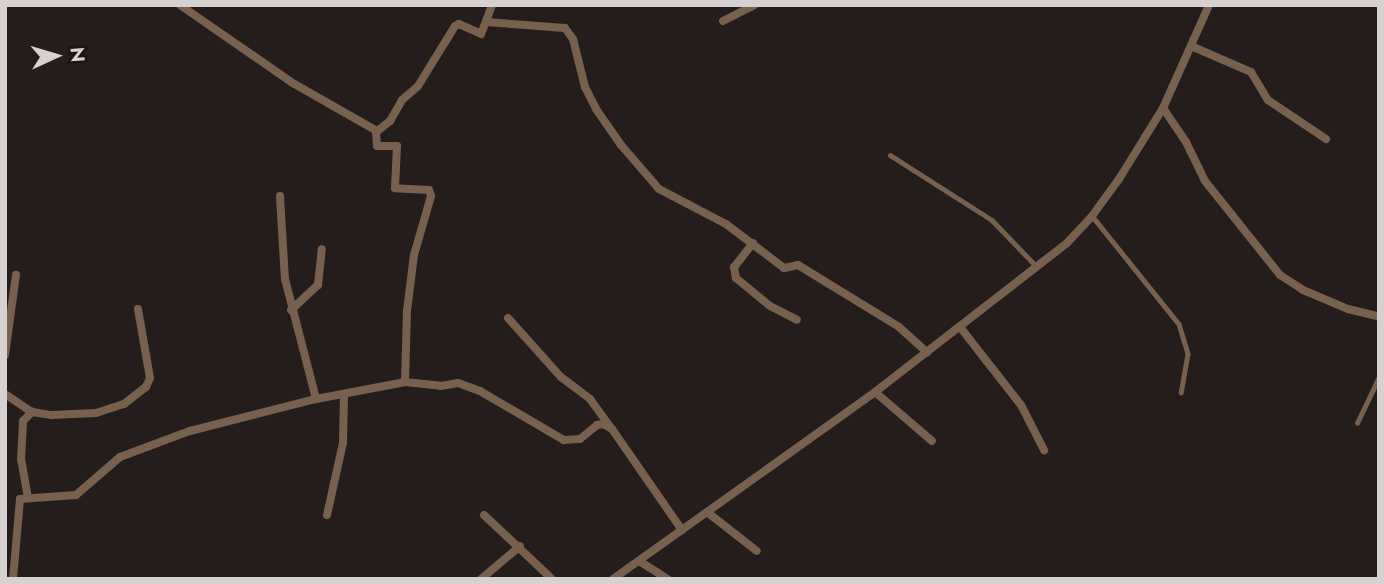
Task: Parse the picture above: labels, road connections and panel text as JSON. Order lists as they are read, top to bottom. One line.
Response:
{"north":"right"}
